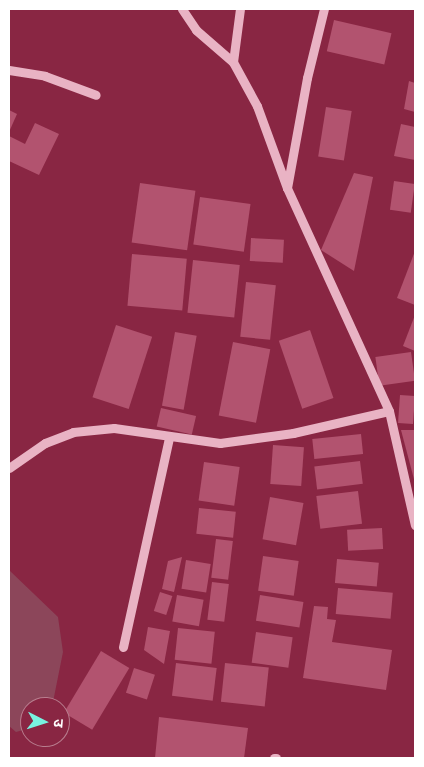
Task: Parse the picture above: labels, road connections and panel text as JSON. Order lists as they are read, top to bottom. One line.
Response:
{"north":"right"}
